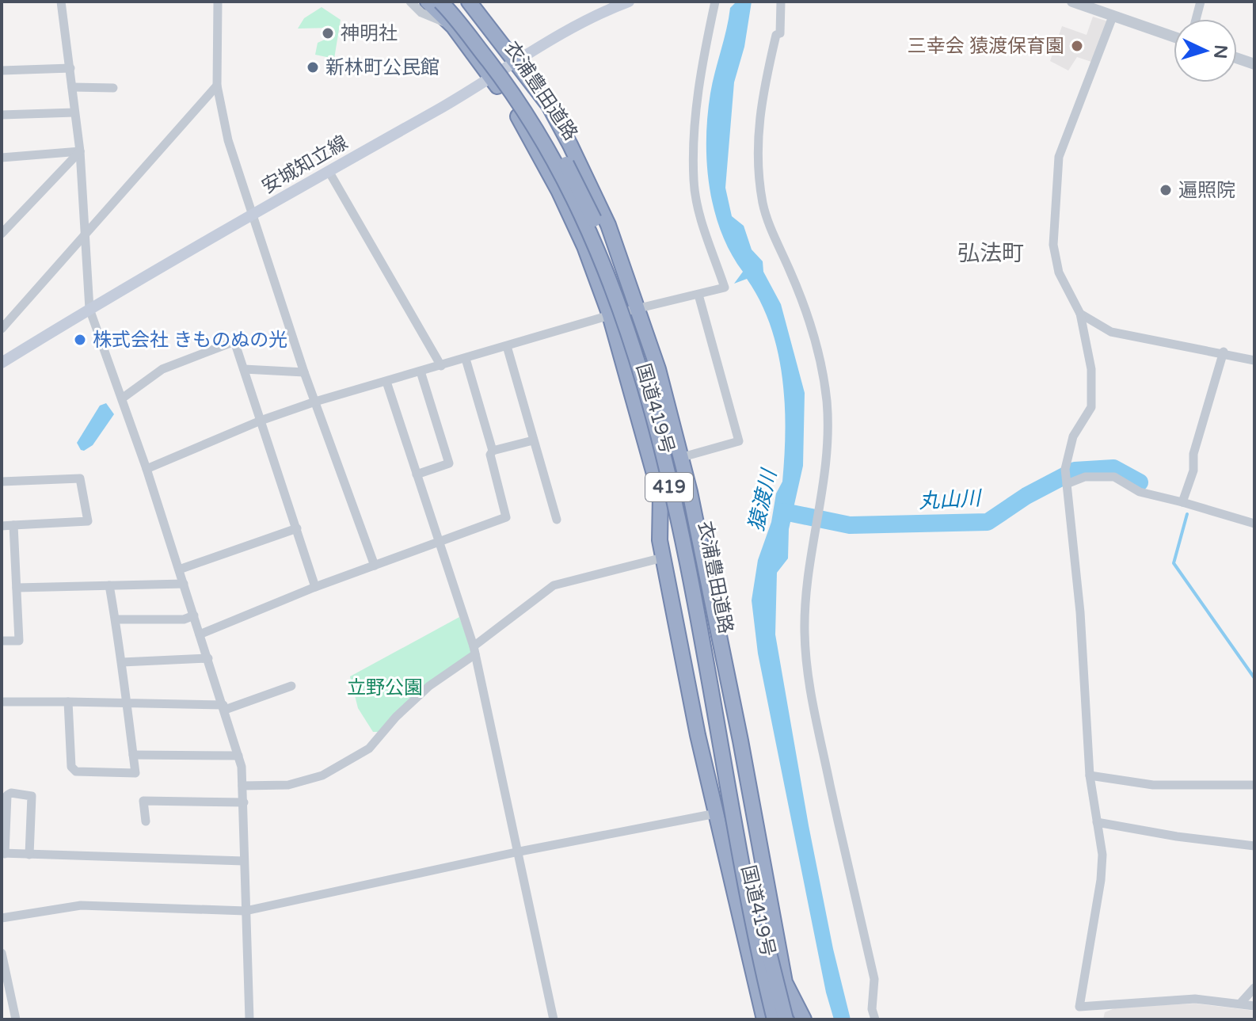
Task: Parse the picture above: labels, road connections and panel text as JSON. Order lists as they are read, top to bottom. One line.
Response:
{"streets":{"highway":["衣浦豊田道路","国道419号","419"],"main road":["安城知立線"]},"crossings":[["衣浦豊田道路","国道419号"],["安城知立線","国道419号"],["国道419号","419"]],"districts":["弘法町"],"water":["丸山川","猿渡川"],"parks":["立野公園"],"places":["神明社","三幸会 猿渡保育園","新林町公民館","遍照院","株式会社 きものぬの光"],"north":"right"}
